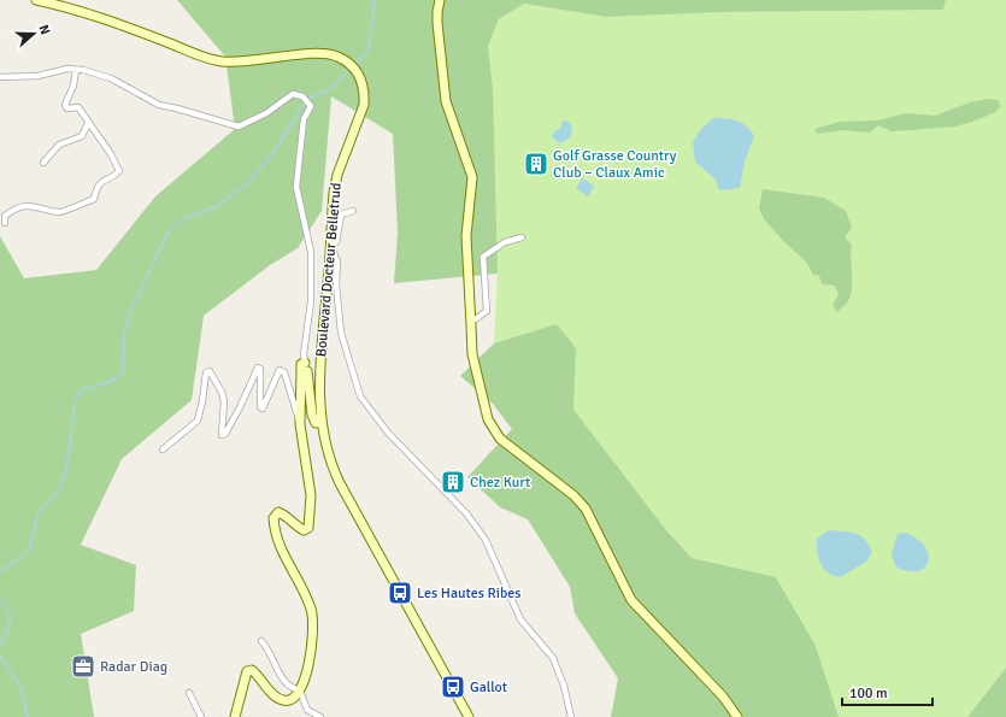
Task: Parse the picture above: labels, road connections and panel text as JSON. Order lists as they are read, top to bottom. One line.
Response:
{"streets":{"street":["Boulevard Docteur Belletrud"]},"places":{"building":["Golf Grasse Country Club – Claux Amic","Chez Kurt"],"bus stop":["Les Hautes Ribes","Gallot"],"office":["Radar Diag"]},"scale_bar":"100 m","north":"right"}
